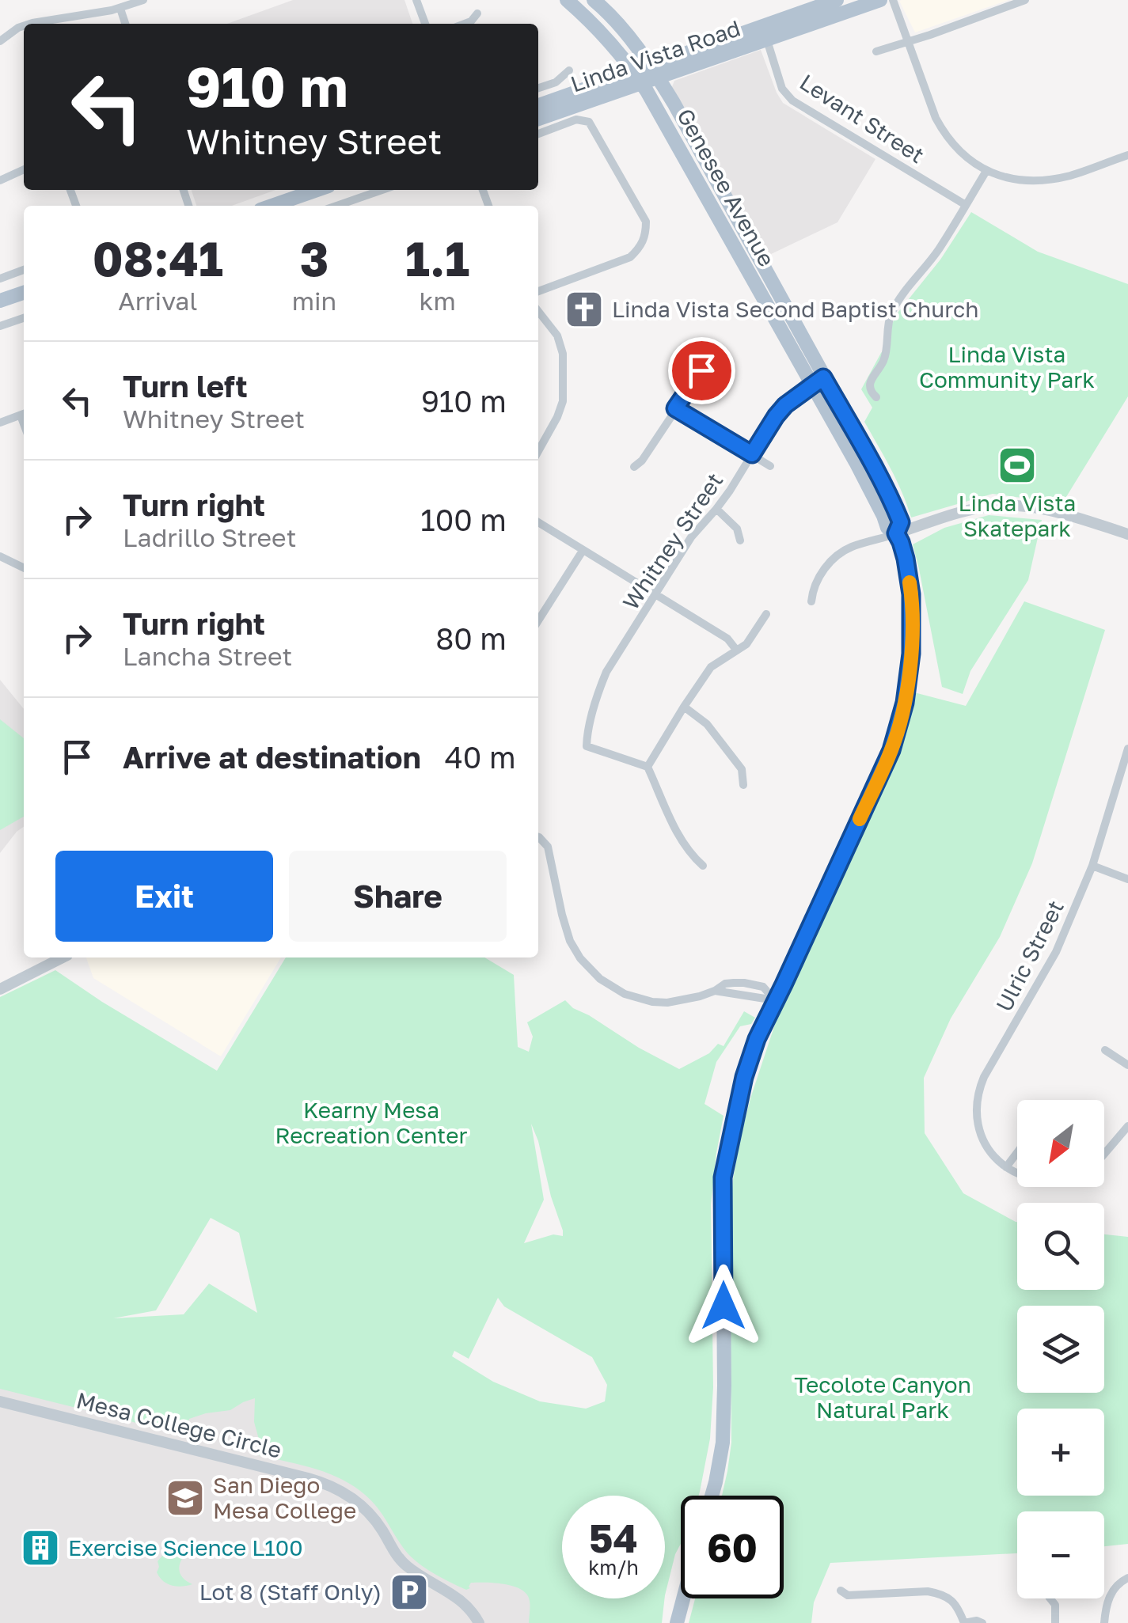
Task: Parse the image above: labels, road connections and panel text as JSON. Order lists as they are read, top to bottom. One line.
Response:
{"streets":{"main road":["Linda Vista Road","Genesee Avenue"],"street":["Levant Street","Whitney Street","Ulric Street","Mesa College Circle"]},"crossings":[["Linda Vista Road","Levant Street"],["Linda Vista Road","Genesee Avenue"],["Genesee Avenue","Whitney Street"]],"parks":["Linda Vista Community Park","Kearny Mesa Recreation Center","Tecolote Canyon Natural Park"],"places":{"church":["Linda Vista Second Baptist Church"],"sports":["Linda Vista Skatepark"],"school or university":["San Diego Mesa College"],"building":["Exercise Science L100"],"parking":["Lot 8 (Staff Only)"]},"north":"bottom left","page":{"turn":["910 m","Whitney Street"],"eta":["08:41","Arrival","3","min","1.1","km"],"list":[{"name":"Turn left","note":"Whitney Street","value":"910 m"},{"name":"Turn right","note":"Ladrillo Street","value":"100 m"},{"name":"Turn right","note":"Lancha Street","value":"80 m"},{"name":"Arrive at destination","value":"40 m"}],"buttons":["Exit","Share"],"map_buttons":["+","−"],"speed":"54 km/h","limit":"60"}}
